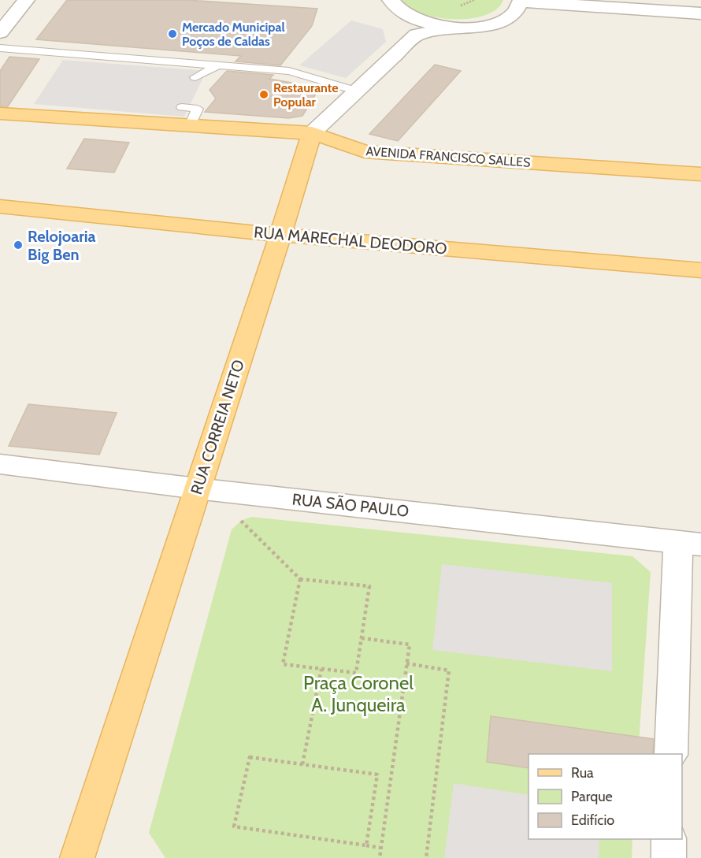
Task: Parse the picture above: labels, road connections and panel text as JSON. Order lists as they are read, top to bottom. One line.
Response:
{"streets":{"main road":["AVENIDA FRANCISCO SALLES","RUA MARECHAL DEODORO","RUA CORREIA NETO"],"street":["RUA SÃO PAULO"]},"crossings":[["AVENIDA FRANCISCO SALLES","RUA CORREIA NETO"],["RUA MARECHAL DEODORO","RUA CORREIA NETO"],["RUA CORREIA NETO","RUA SÃO PAULO"]],"parks":["Praça Coronel A. Junqueira"],"places":["Mercado Municipal Poços de Caldas","Restaurante Popular","Relojoaria Big Ben"],"legend":["Rua","Parque","Edifício"]}
